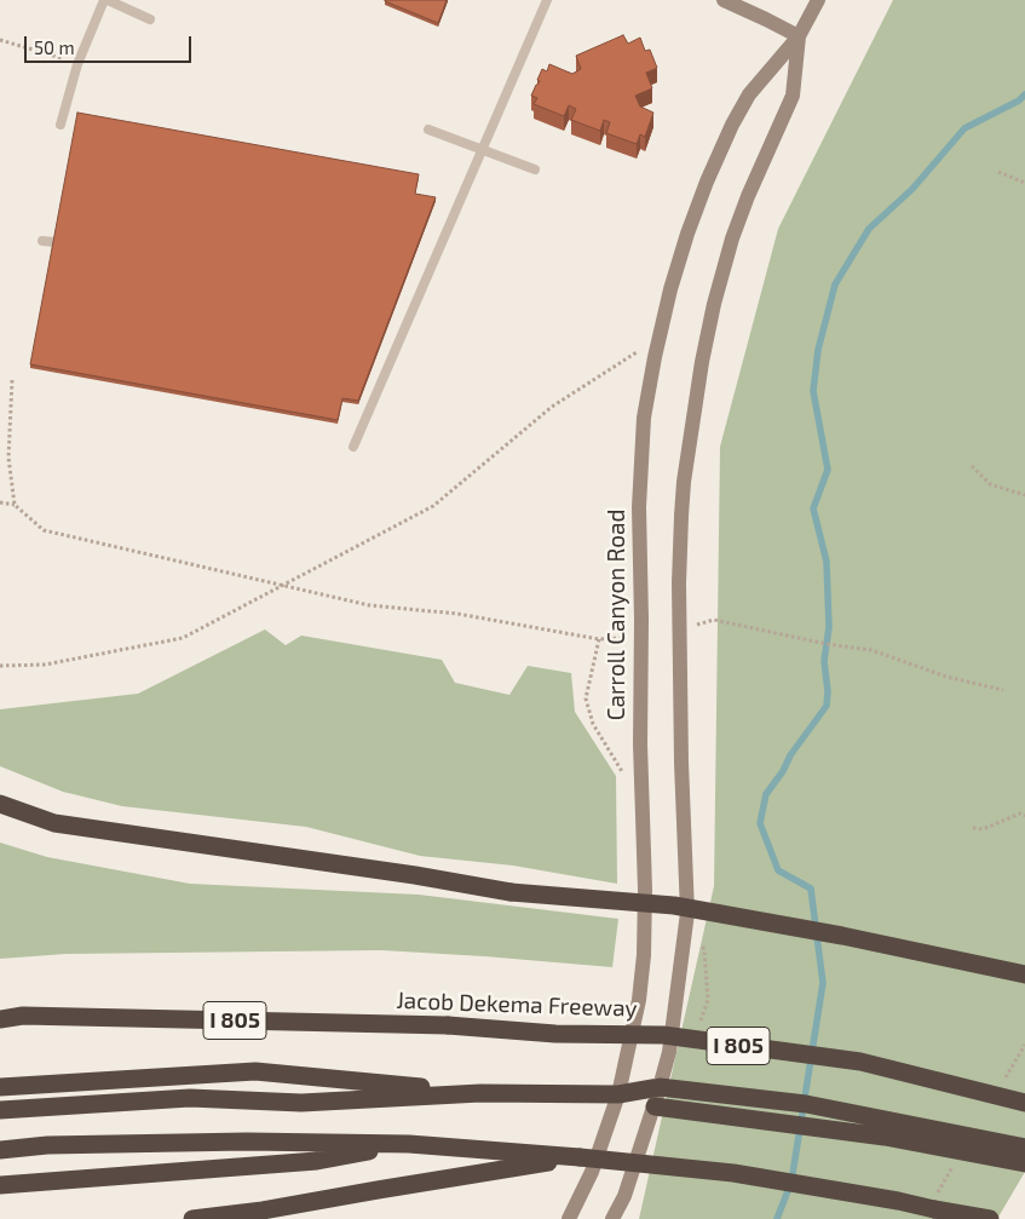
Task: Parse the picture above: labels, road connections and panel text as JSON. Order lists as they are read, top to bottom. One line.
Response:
{"streets":{"highway":["Jacob Dekema Freeway","I 805"],"main road":["Carroll Canyon Road"]},"scale_bar":"50 m"}
